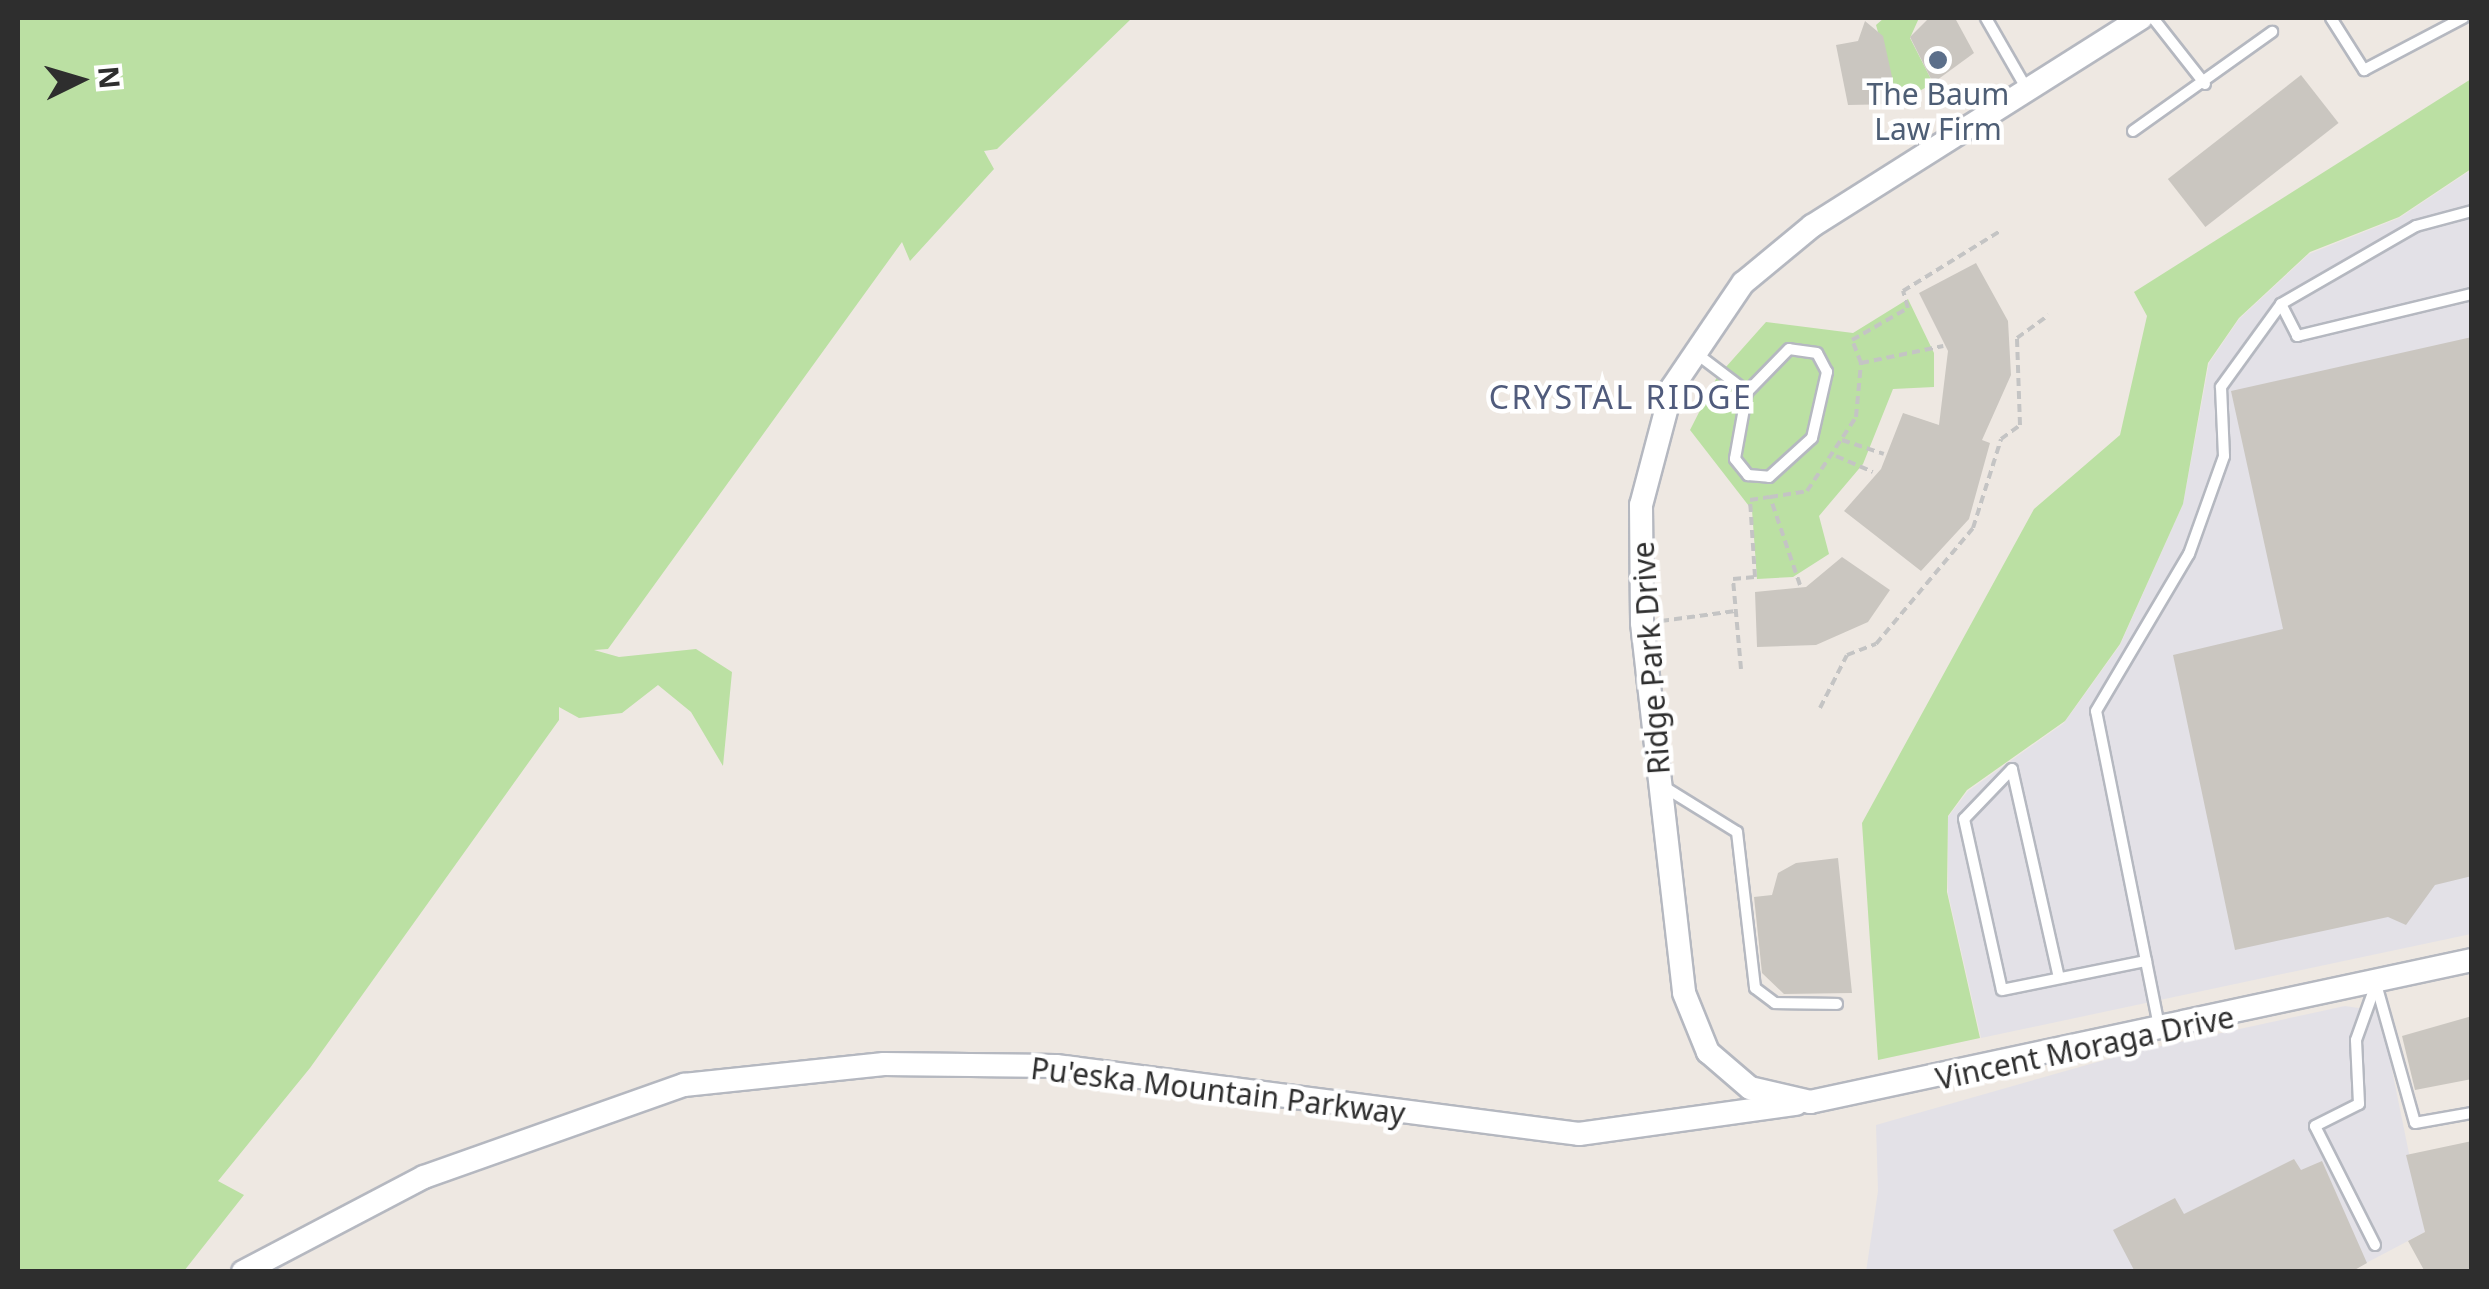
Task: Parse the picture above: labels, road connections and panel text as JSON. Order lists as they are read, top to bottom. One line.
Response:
{"streets":{"street":["Ridge Park Drive","Vincent Moraga Drive","Pu'eska Mountain Parkway"]},"crossings":[["Ridge Park Drive","Vincent Moraga Drive"],["Vincent Moraga Drive","Pu'eska Mountain Parkway"]],"districts":["CRYSTAL RIDGE"],"places":["The Baum Law Firm"],"north":"right"}
